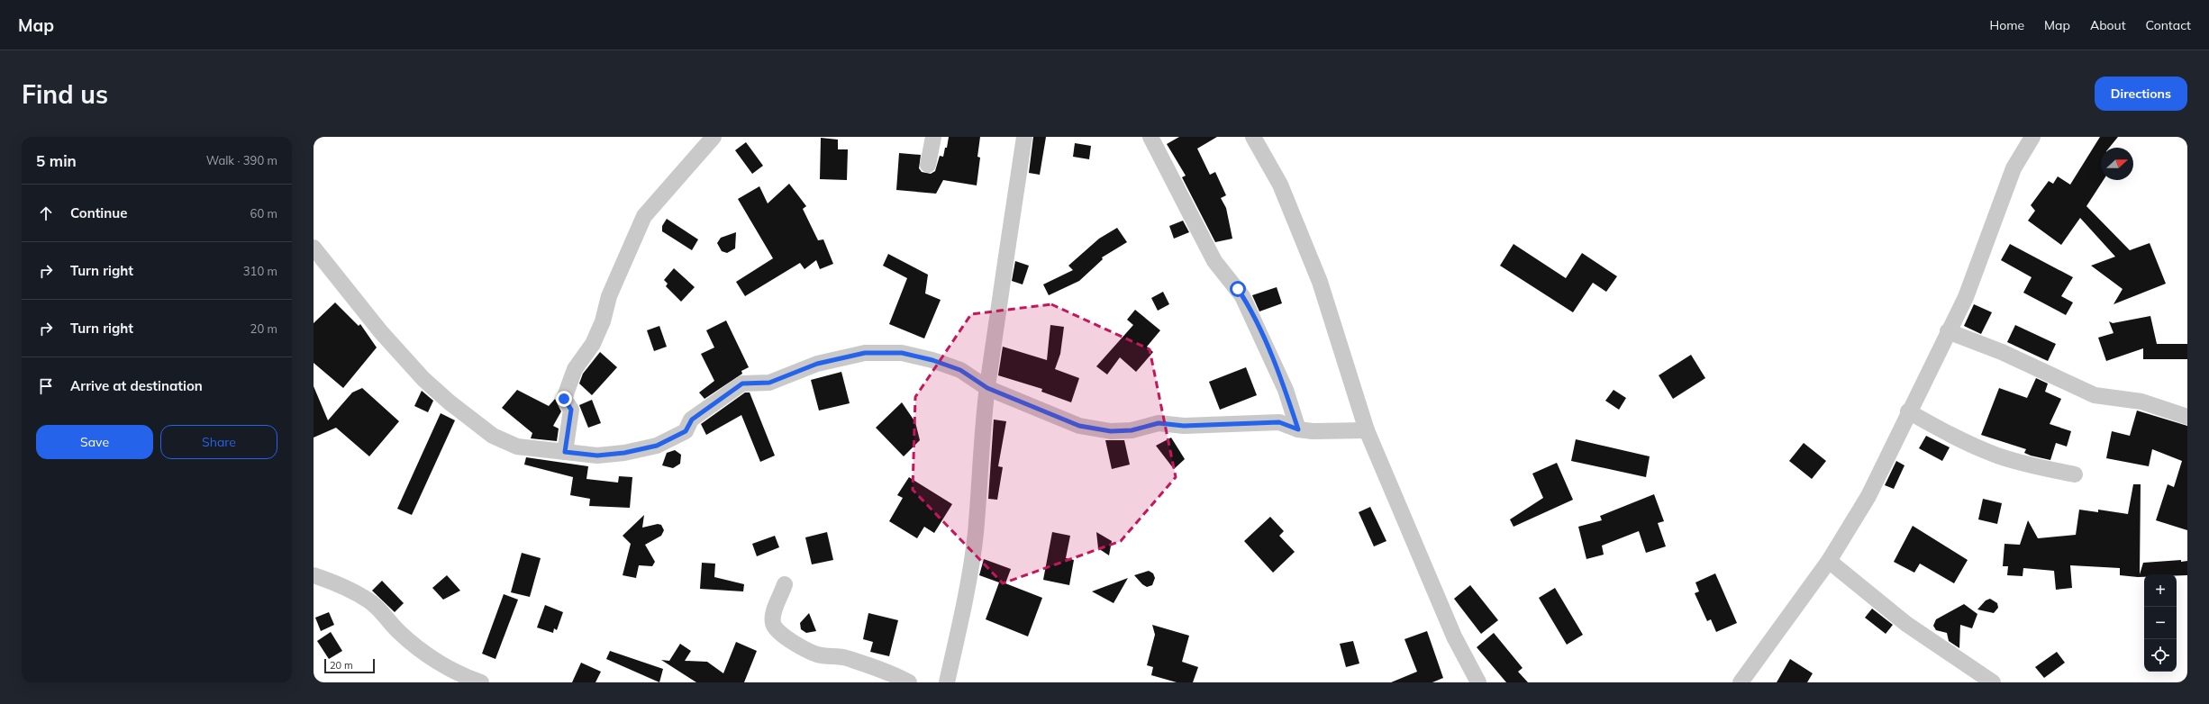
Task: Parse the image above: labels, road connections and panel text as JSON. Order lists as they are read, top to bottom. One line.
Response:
{"scale_bar":"20 m","north":"right","page":{"header":"Map","nav":["Home","Map","About","Contact"],"buttons":["Directions",["Save","Share"]],"title":"Find us","heading":["5 min","Walk · 390 m"],"list":[["Continue","60 m"],["Turn right","310 m"],["Turn right","20 m"],"Arrive at destination"],"map_buttons":["+","−"],"scale":"20 m"}}
